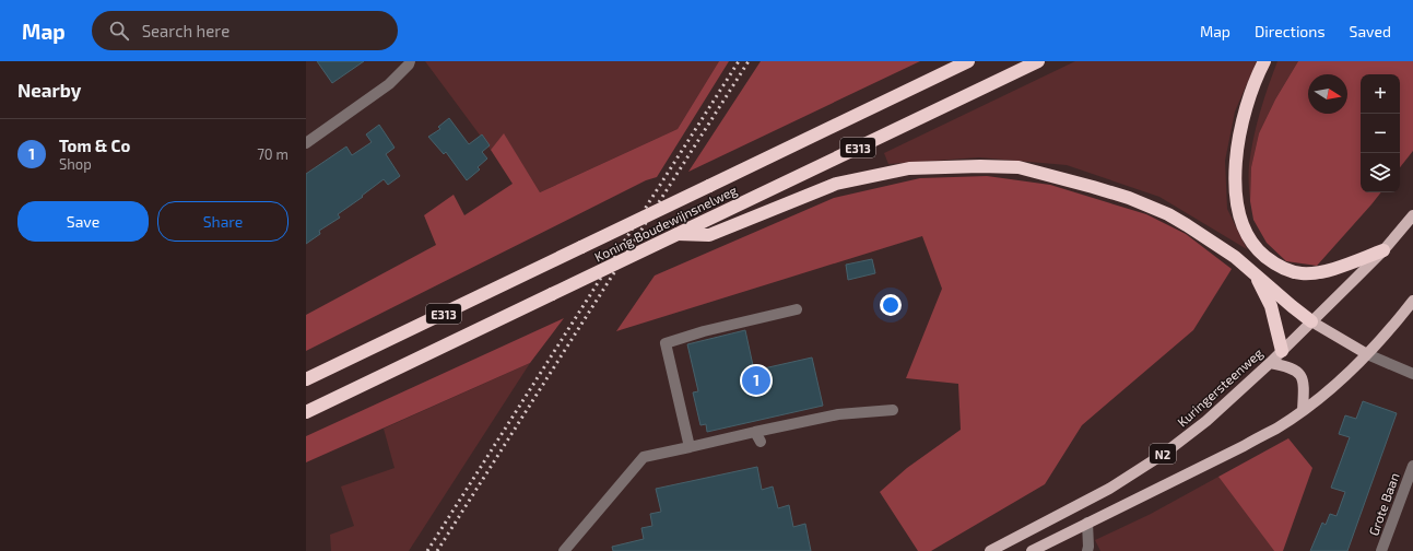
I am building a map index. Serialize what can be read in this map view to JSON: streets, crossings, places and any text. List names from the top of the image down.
{
  "streets": {
    "highway": ["E313", "Koning Boudewijnsnelweg"],
    "main road": ["Kuringersteenweg", "N2"],
    "street": ["Grote Baan"]
  },
  "north": "right",
  "page": {
    "header": "Map",
    "search": "Search here",
    "nav": ["Map", "Directions", "Saved"],
    "heading": "Nearby",
    "map_buttons": ["+", "−"],
    "list": [
      {
        "mark": "1",
        "name": "Tom & Co",
        "note": "Shop",
        "value": "70 m"
      }
    ],
    "buttons": ["Save", "Share"],
    "pins": "1"
  }
}
